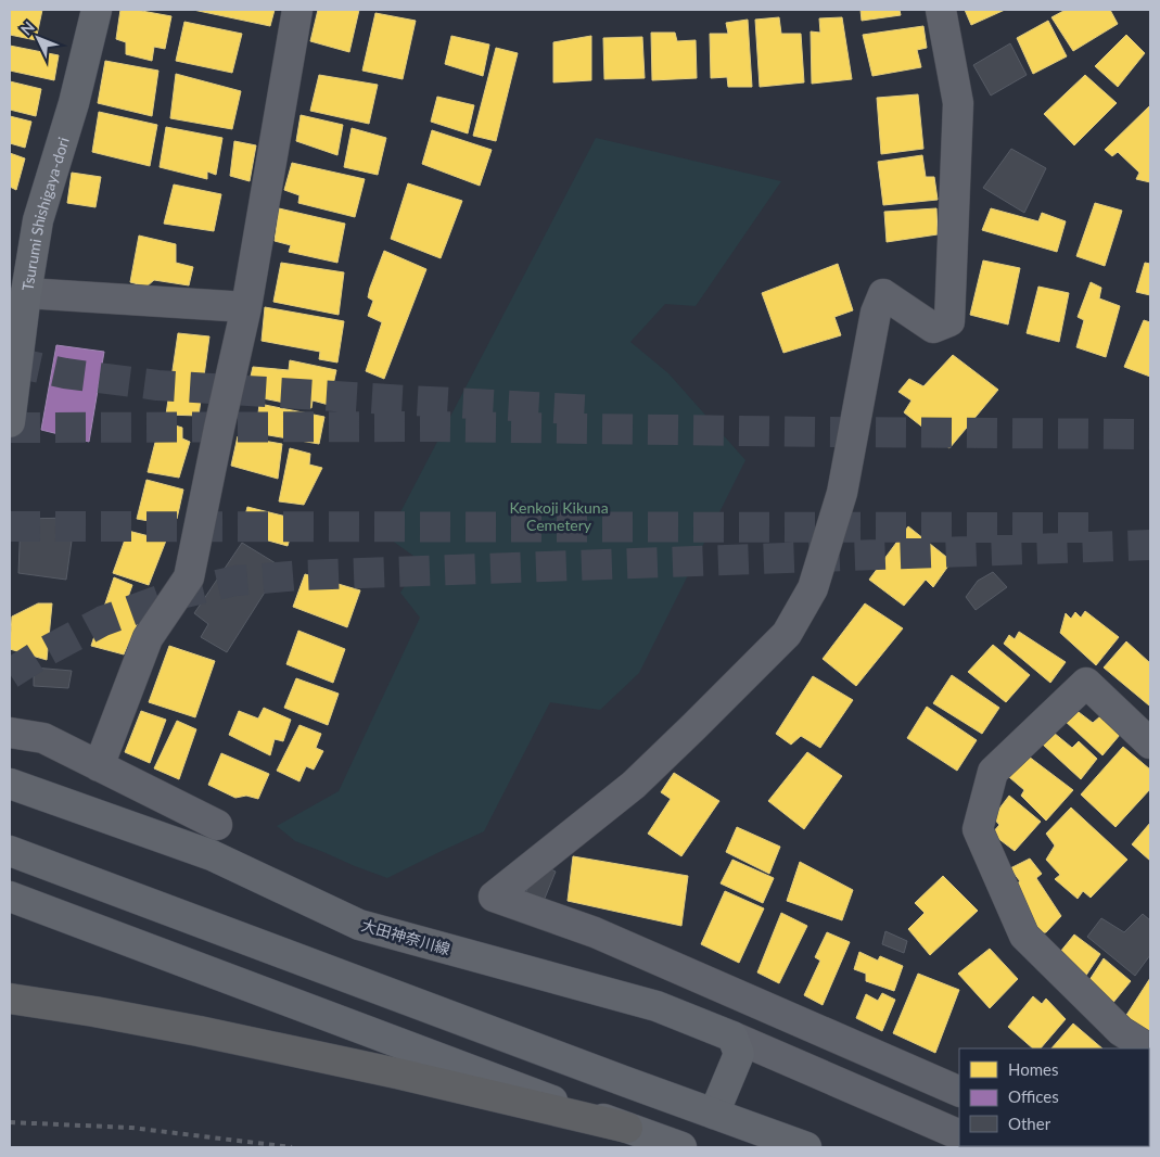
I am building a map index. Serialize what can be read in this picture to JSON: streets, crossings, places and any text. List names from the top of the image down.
{
  "streets": {
    "main road": ["Tsurumi Shishigaya-dori", "大田神奈川線"]
  },
  "parks": ["Kenkoji Kikuna Cemetery"],
  "legend": ["Homes", "Offices", "Other"],
  "north": "top left"
}
